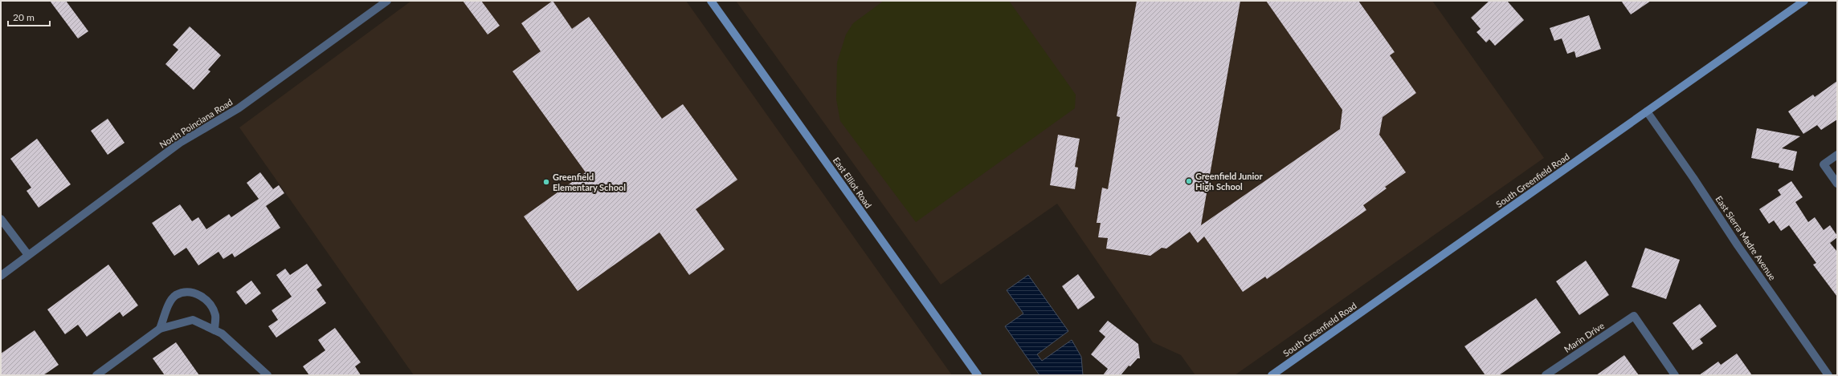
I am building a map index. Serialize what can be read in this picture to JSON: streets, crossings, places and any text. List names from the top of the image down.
{
  "streets": {
    "main road": ["South Greenfield Road", "East Elliot Road"],
    "street": ["North Poinciana Road", "East Sierra Madre Avenue", "Marin Drive"]
  },
  "crossings": [
    ["South Greenfield Road", "East Sierra Madre Avenue"]
  ],
  "places": ["Greenfield Junior High School", "Greenfield Elementary School"],
  "scale_bar": "20 m"
}
